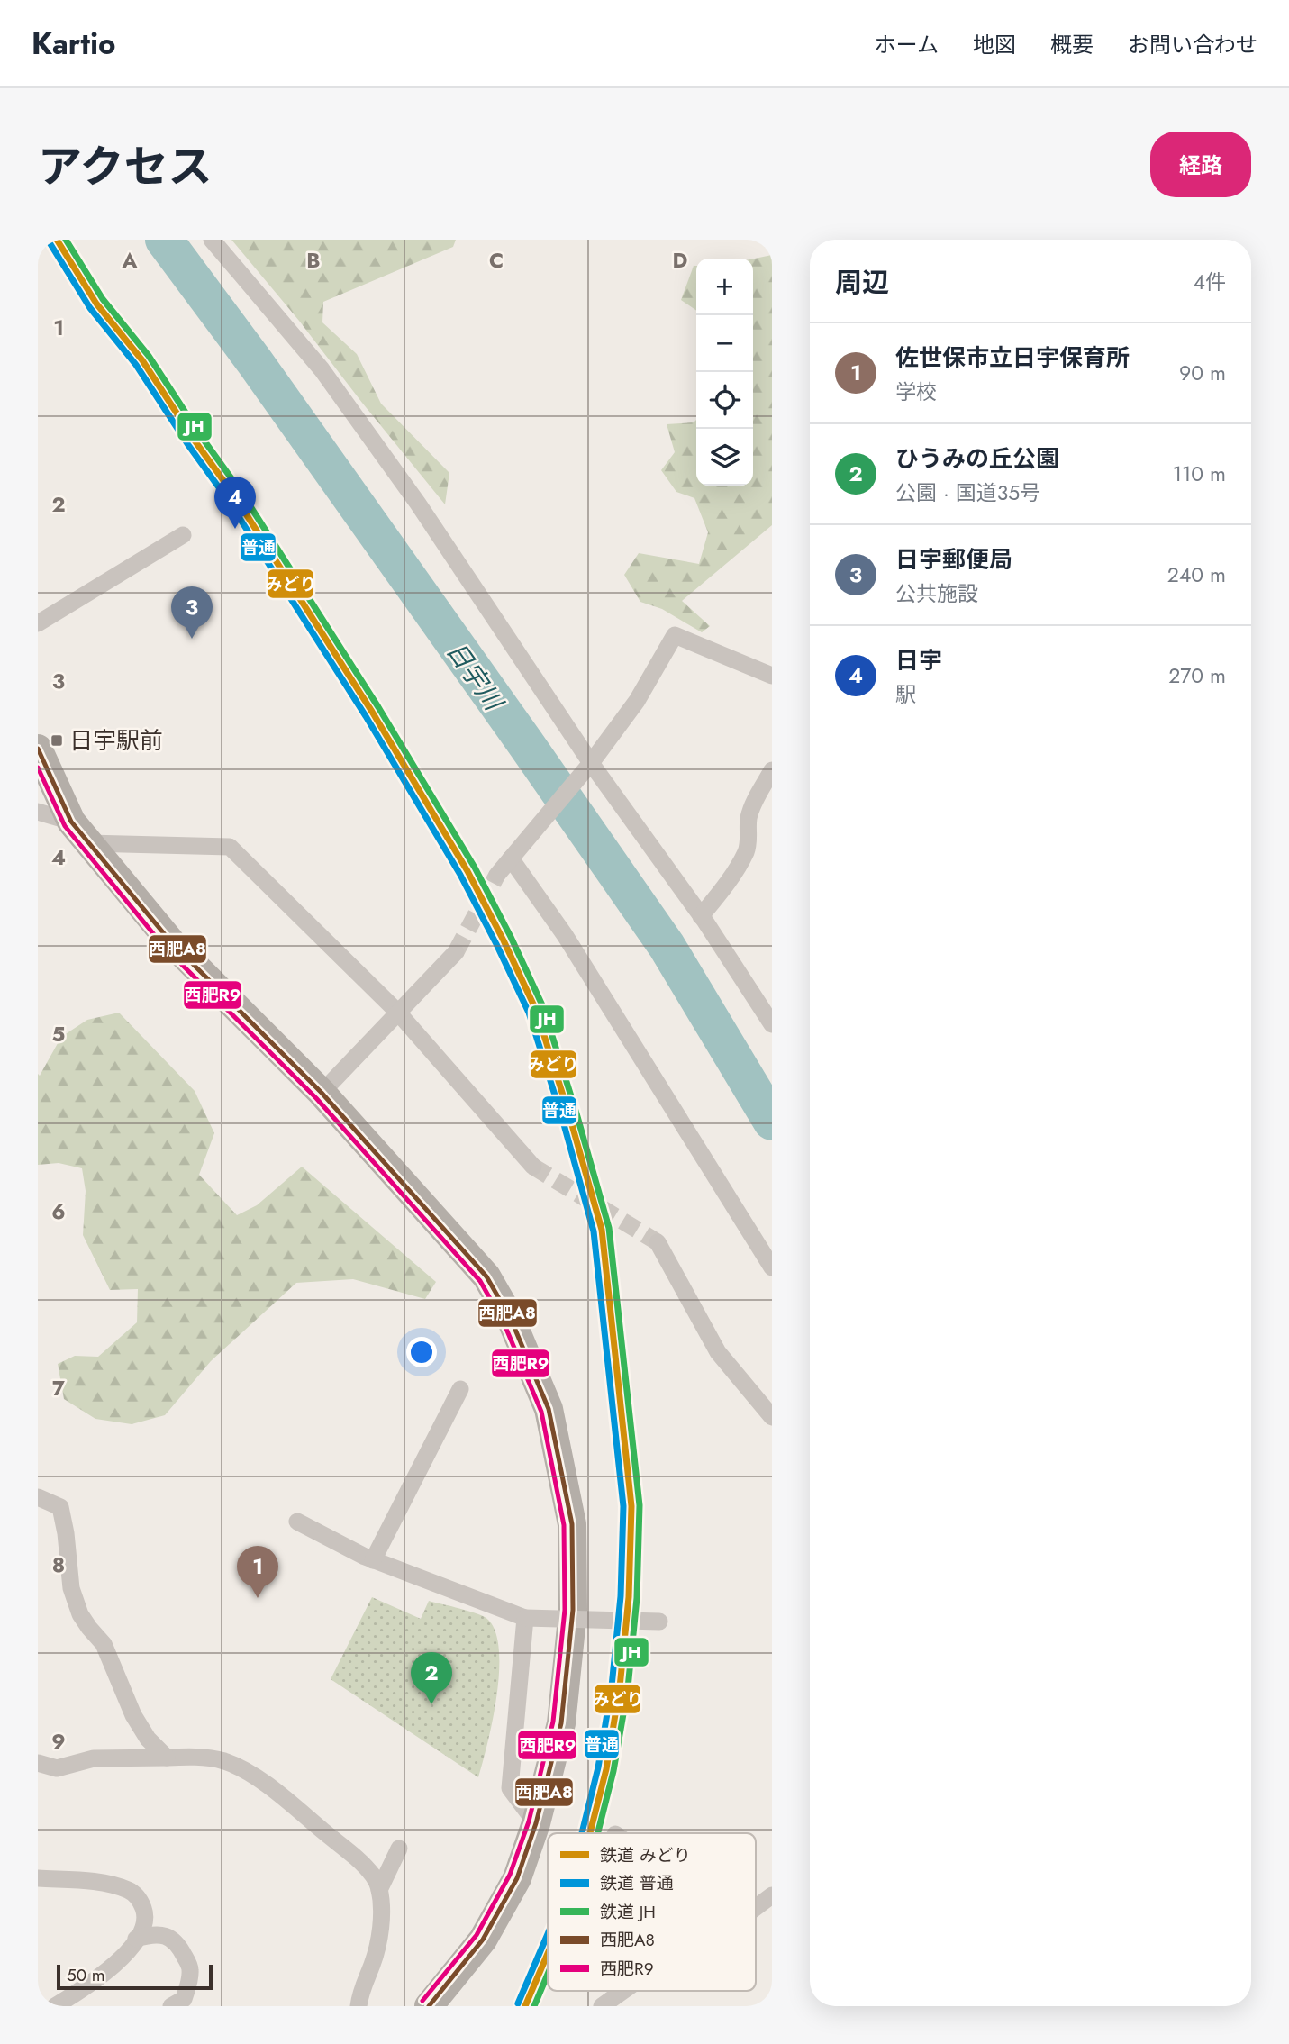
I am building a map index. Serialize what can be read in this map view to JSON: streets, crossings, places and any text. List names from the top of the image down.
{
  "water": ["日宇川"],
  "places": {
    "transit": ["日宇駅前"]
  },
  "lines": [
    "rail line みどり",
    "rail line JH",
    "rail line 普通",
    "transit line 西肥A8",
    "transit line 西肥R9"
  ],
  "legend": [
    "鉄道 みどり",
    "鉄道 普通",
    "鉄道 JH",
    "西肥A8",
    "西肥R9"
  ],
  "scale_bar": "50 m",
  "page": {
    "header": "Kartio",
    "nav": [
      "ホーム",
      "地図",
      "概要",
      "お問い合わせ"
    ],
    "title": "アクセス",
    "buttons": "経路",
    "heading": ["周辺", "4件"],
    "map_buttons": ["+", "−"],
    "list": [
      {
        "mark": "1",
        "name": "佐世保市立日宇保育所",
        "note": "学校",
        "value": "90 m"
      },
      {
        "mark": "2",
        "name": "ひうみの丘公園",
        "note": "公園 · 国道35号",
        "value": "110 m"
      },
      {
        "mark": "3",
        "name": "日宇郵便局",
        "note": "公共施設",
        "value": "240 m"
      },
      {
        "mark": "4",
        "name": "日宇",
        "note": "駅",
        "value": "270 m"
      }
    ],
    "pins": [
      "4",
      "3",
      "1",
      "2"
    ],
    "scale": "50 m"
  },
  "grid": {
    "columns": [
      "A",
      "B",
      "C",
      "D"
    ],
    "rows": [
      "1",
      "2",
      "3",
      "4",
      "5",
      "6",
      "7",
      "8",
      "9"
    ]
  }
}
